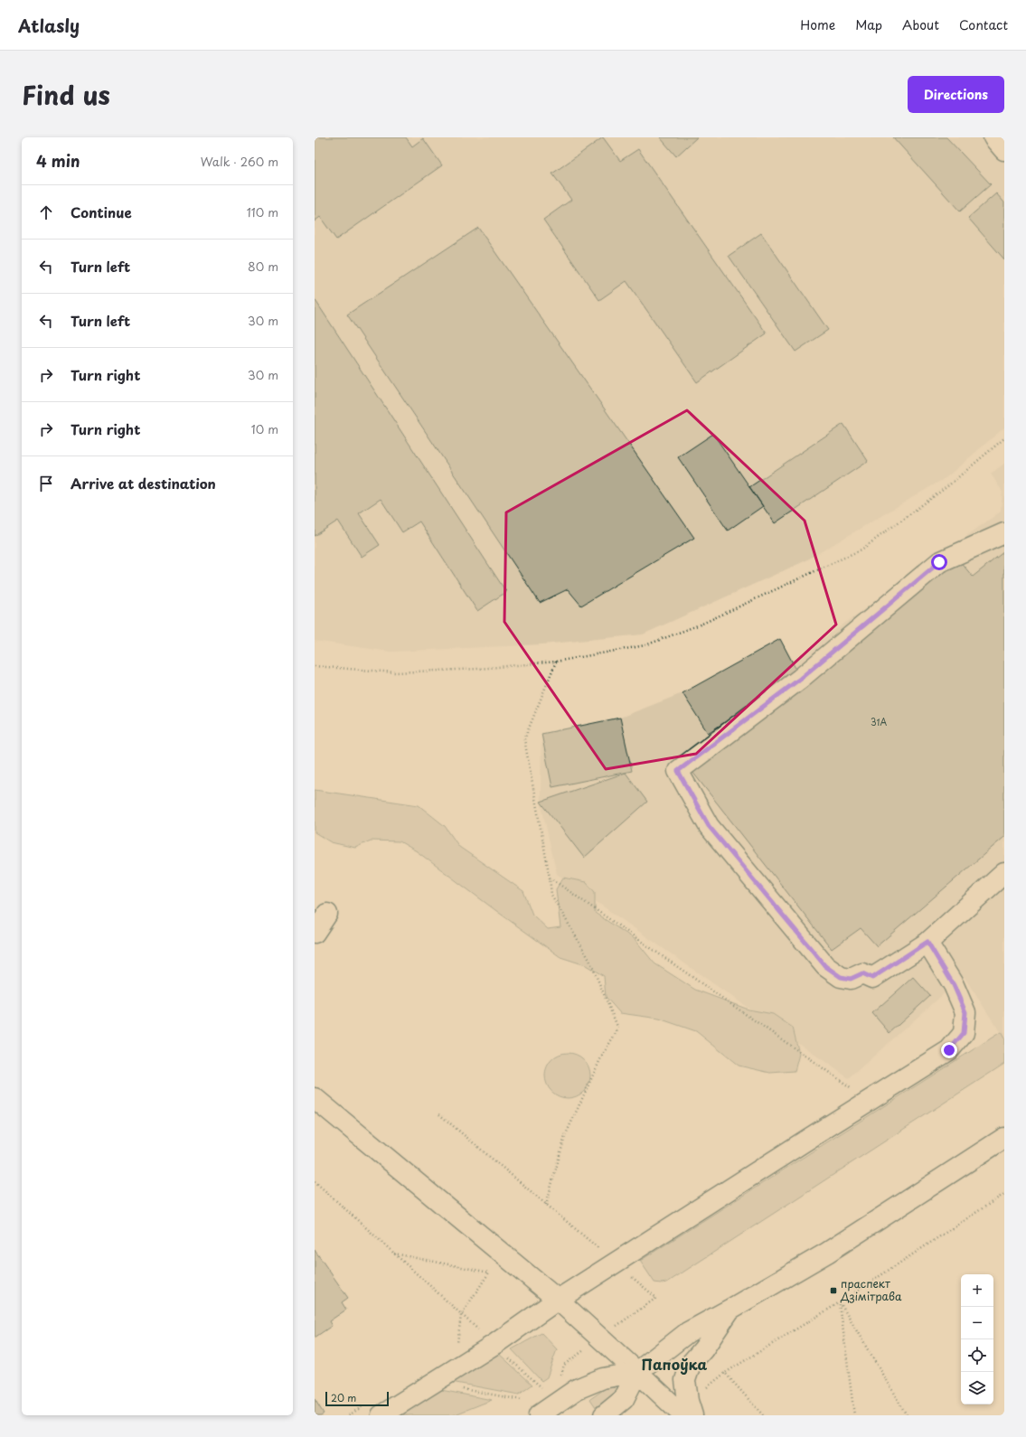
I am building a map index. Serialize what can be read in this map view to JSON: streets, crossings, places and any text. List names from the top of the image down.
{
  "districts": ["Папоўка"],
  "places": {
    "transit": ["праспект Дзімітрава"]
  },
  "house_numbers": ["31А"],
  "scale_bar": "20 m",
  "page": {
    "header": "Atlasly",
    "nav": [
      "Home",
      "Map",
      "About",
      "Contact"
    ],
    "title": "Find us",
    "buttons": "Directions",
    "heading": ["4 min", "Walk · 260 m"],
    "list": [
      ["Continue", "110 m"],
      ["Turn left", "80 m"],
      ["Turn left", "30 m"],
      ["Turn right", "30 m"],
      ["Turn right", "10 m"],
      "Arrive at destination"
    ],
    "map_buttons": ["+", "−"],
    "scale": "20 m"
  }
}
